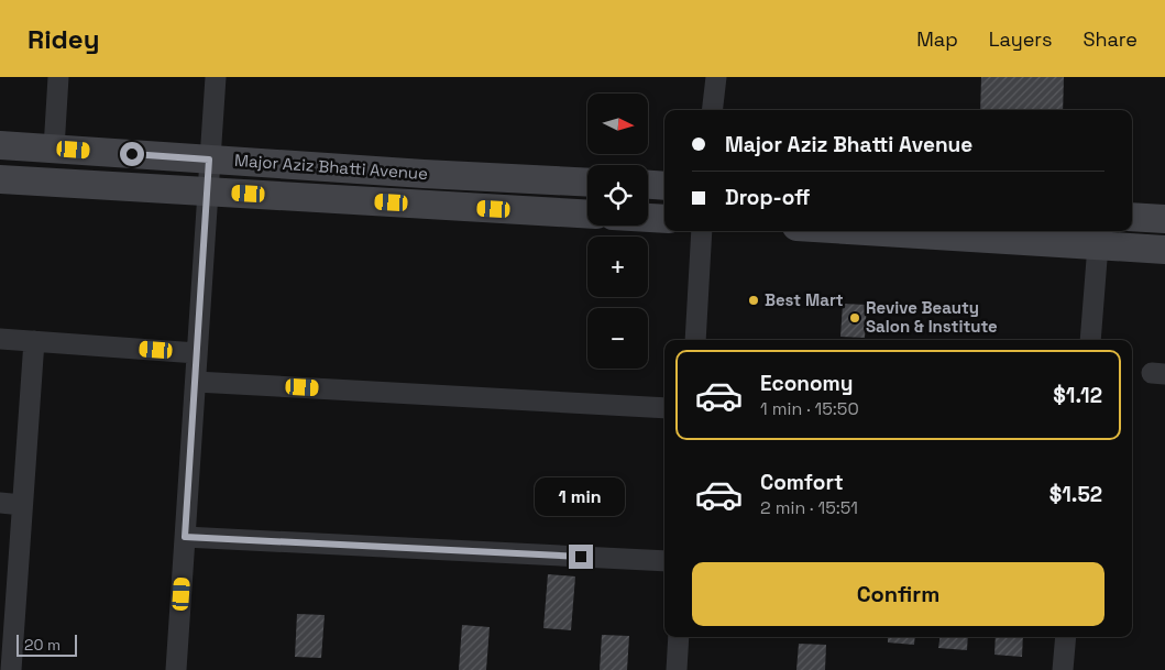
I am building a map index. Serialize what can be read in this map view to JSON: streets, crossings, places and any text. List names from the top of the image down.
{
  "streets": {
    "main road": ["Major Aziz Bhatti Avenue"]
  },
  "places": ["Best Mart", "Revive Beauty Salon & Institute"],
  "scale_bar": "20 m",
  "north": "right",
  "page": {
    "header": "Ridey",
    "nav": ["Map", "Layers", "Share"],
    "map_buttons": ["+", "−"],
    "banner": ["Major Aziz Bhatti Avenue", "Drop-off"],
    "list": [
      {
        "name": "Economy",
        "note": "1 min · 15:50",
        "value": "$1.12"
      },
      {
        "name": "Comfort",
        "note": "2 min · 15:51",
        "value": "$1.52"
      }
    ],
    "bubble": "1 min",
    "buttons": "Confirm",
    "scale": "20 m"
  }
}
